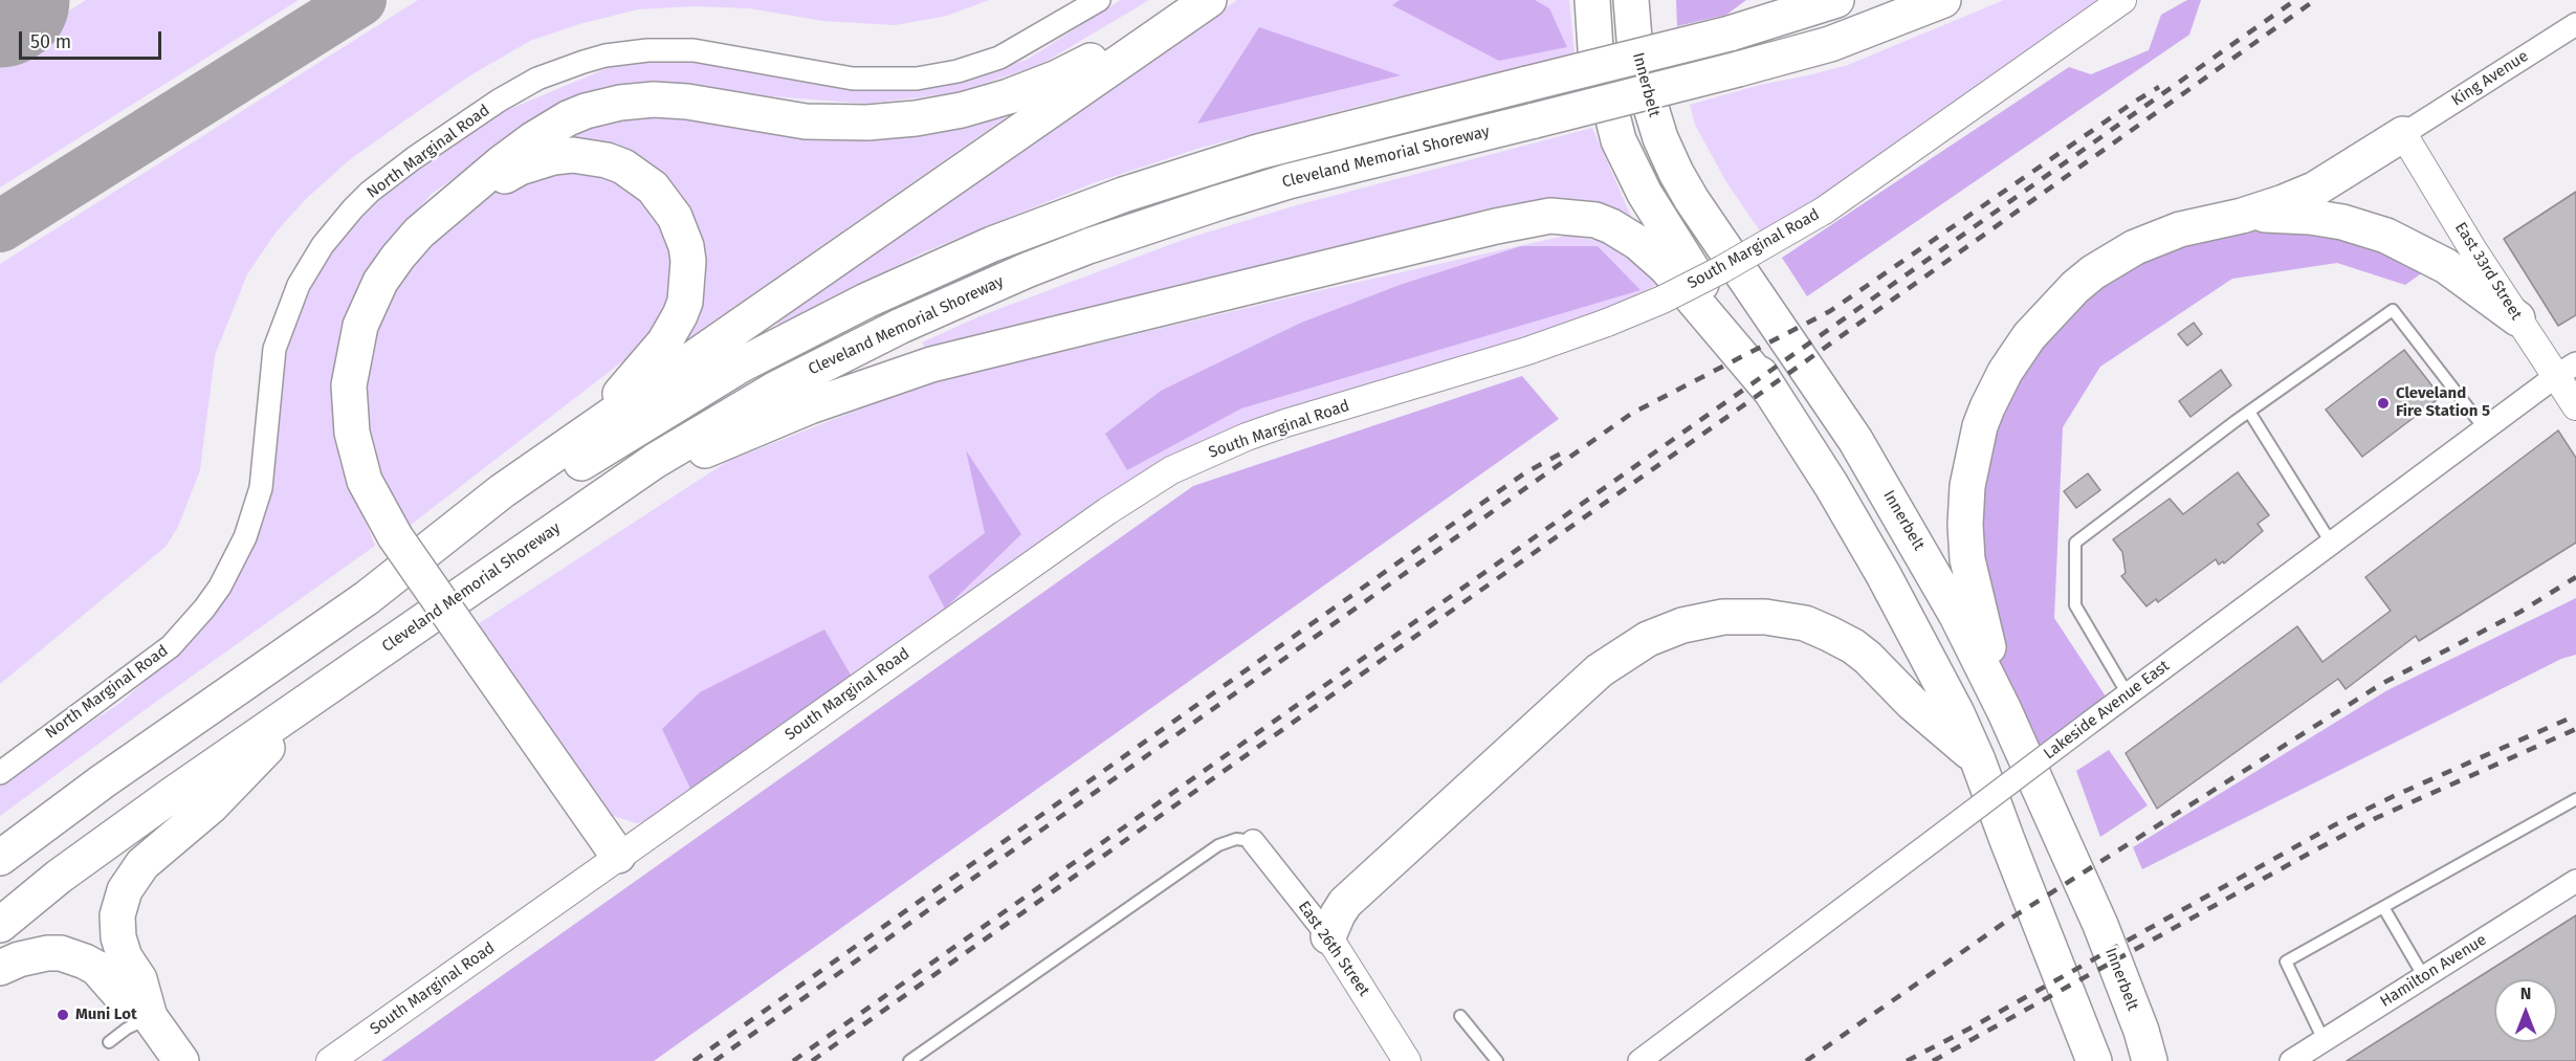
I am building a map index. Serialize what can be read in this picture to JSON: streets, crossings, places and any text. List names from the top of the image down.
{
  "streets": {
    "highway": ["Innerbelt", "Cleveland Memorial Shoreway"],
    "street": [
      "King Avenue",
      "North Marginal Road",
      "South Marginal Road",
      "East 33rd Street",
      "Lakeside Avenue East",
      "East 26th Street",
      "Hamilton Avenue"
    ]
  },
  "crossings": [
    ["King Avenue", "East 33rd Street"],
    ["East 33rd Street", "Lakeside Avenue East"]
  ],
  "places": ["Cleveland Fire Station 5", "Muni Lot"],
  "scale_bar": "50 m",
  "north": "top"
}
